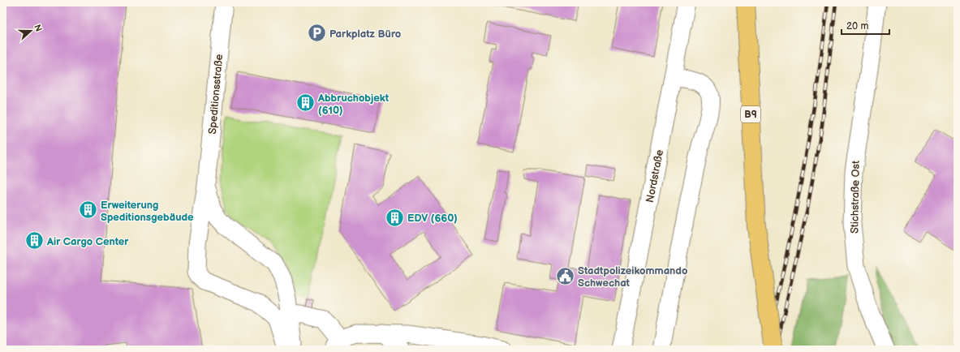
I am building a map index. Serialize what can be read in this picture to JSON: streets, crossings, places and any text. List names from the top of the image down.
{
  "streets": {
    "main road": ["B9"],
    "street": ["Speditionsstraße", "Nordstraße", "Stichstraße Ost"]
  },
  "places": {
    "parking": ["Parkplatz Büro"],
    "building": [
      "Abbruchobjekt (610)",
      "Erweiterung Speditionsgebäude",
      "EDV (660)",
      "Air Cargo Center"
    ],
    "public building": ["Stadtpolizeikommando Schwechat"]
  },
  "scale_bar": "20 m",
  "north": "right"
}
